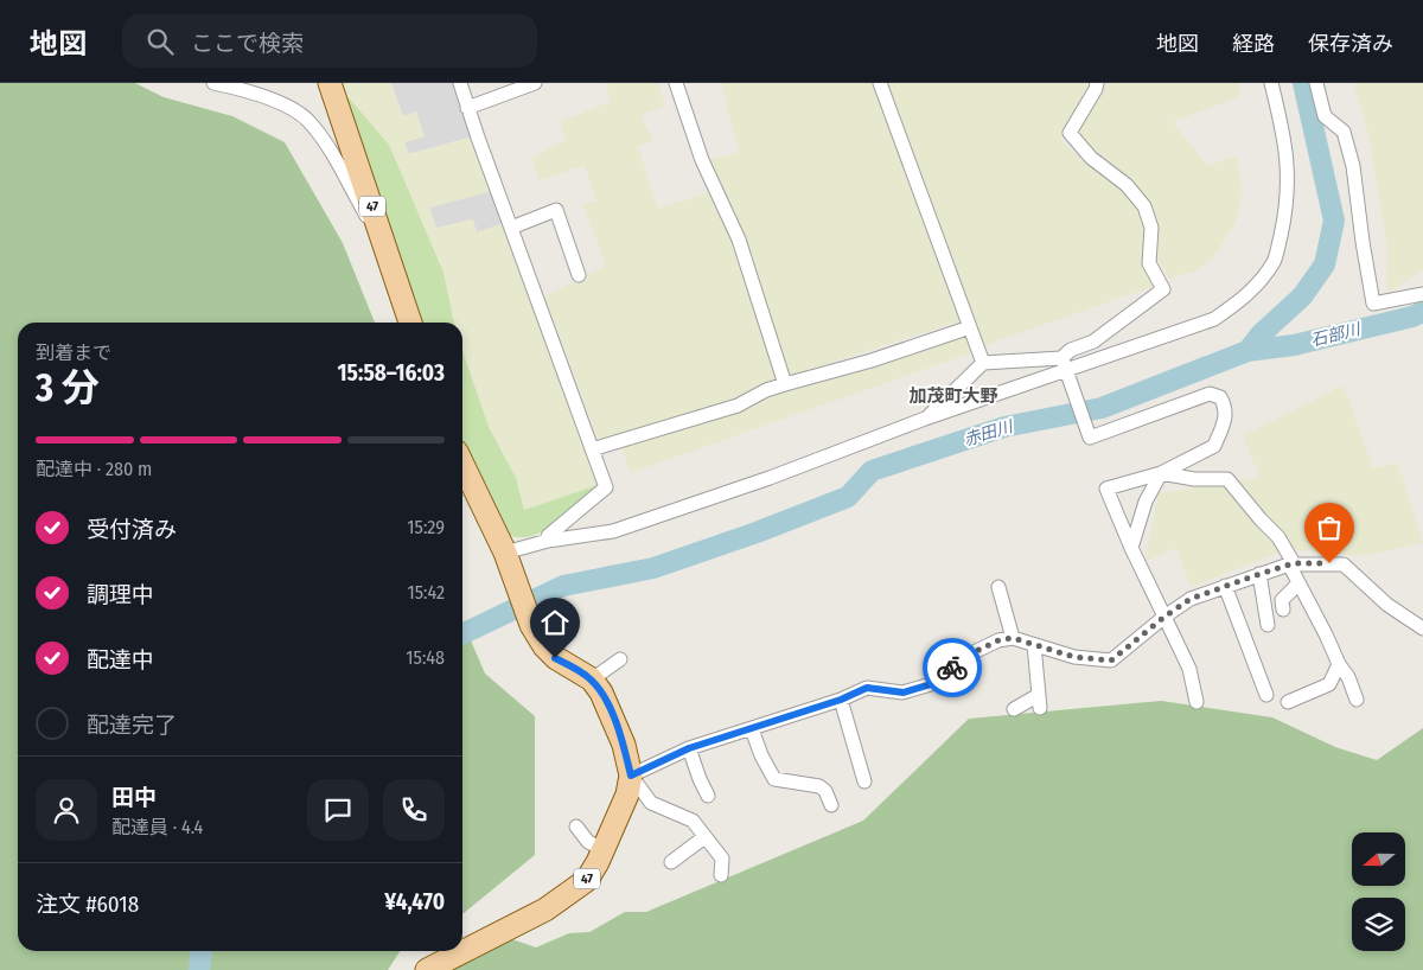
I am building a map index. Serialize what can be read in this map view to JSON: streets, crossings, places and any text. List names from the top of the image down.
{
  "streets": {
    "main road": ["47"]
  },
  "districts": ["加茂町大野"],
  "water": ["石部川", "赤田川"],
  "north": "left",
  "page": {
    "header": "地図",
    "search": "ここで検索",
    "nav": ["地図", "経路", "保存済み"],
    "heading": ["3 分", "到着まで", "15:58–16:03"],
    "panel": [
      "田中",
      "配達員 · 4.4",
      "注文 #6018",
      "¥4,470"
    ],
    "bar": "配達中 · 280 m",
    "list": [
      ["受付済み", "15:29"],
      ["調理中", "15:42"],
      ["配達中", "15:48"],
      "配達完了"
    ]
  }
}
